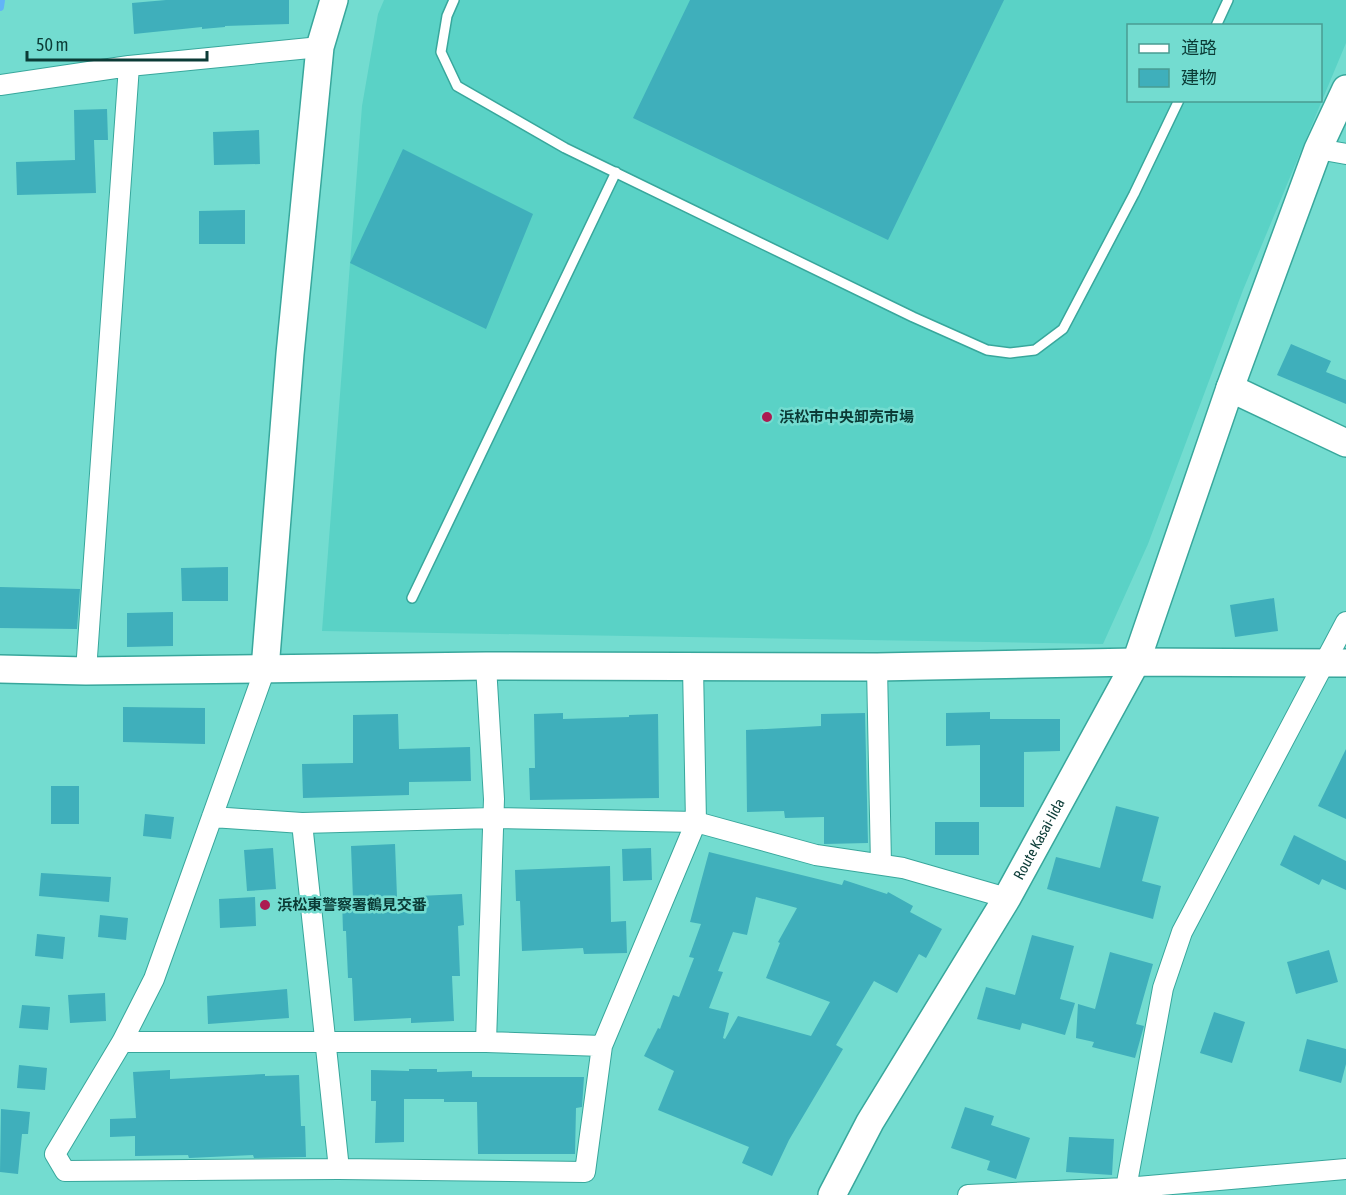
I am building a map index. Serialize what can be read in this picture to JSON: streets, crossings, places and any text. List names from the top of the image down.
{
  "streets": {
    "street": ["Route Kasai-Iida"]
  },
  "places": ["浜松市中央卸売市場", "浜松東警察署鶴見交番"],
  "legend": ["道路", "建物"],
  "scale_bar": "50 m"
}
